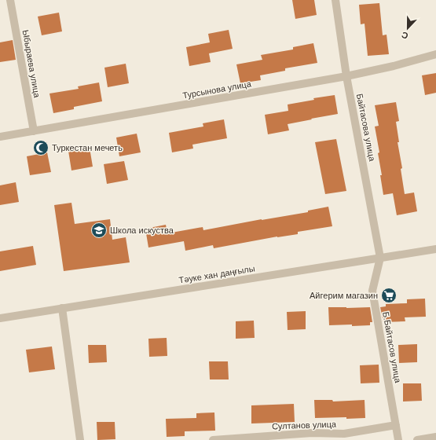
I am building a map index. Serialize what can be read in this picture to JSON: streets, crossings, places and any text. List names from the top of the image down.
{
  "streets": {
    "street": [
      "Ыбыраева улица",
      "Турсынова улица",
      "Байтасова улица",
      "Тәуке хан даңғылы",
      "Б.Байтасов улица",
      "Султанов улица"
    ]
  },
  "crossings": [
    ["Ыбыраева улица", "Турсынова улица"],
    ["Турсынова улица", "Байтасова улица"],
    ["Байтасова улица", "Тәуке хан даңғылы"],
    ["Байтасова улица", "Б.Байтасов улица"],
    ["Тәуке хан даңғылы", "Б.Байтасов улица"],
    ["Б.Байтасов улица", "Султанов улица"]
  ],
  "places": {
    "mosque": ["Туркестан мечеть"],
    "school or university": ["Школа искуства"],
    "supermarket": ["Айгерим магазин"]
  },
  "north": "bottom"
}
